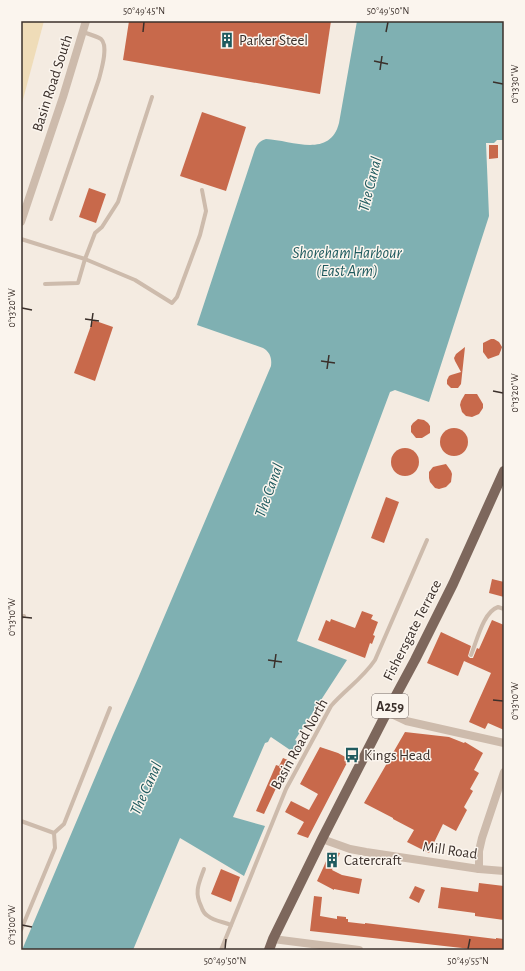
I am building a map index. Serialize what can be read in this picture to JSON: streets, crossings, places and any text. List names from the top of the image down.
{
  "streets": {
    "main road": ["Fishersgate Terrace", "A259"],
    "street": ["Basin Road South", "Mill Road"],
    "lane": ["Basin Road North"]
  },
  "crossings": [
    ["Fishersgate Terrace", "Mill Road"]
  ],
  "water": ["The Canal", "Shoreham Harbour (East Arm)"],
  "places": {
    "building": ["Parker Steel", "Catercraft"],
    "bus stop": ["Kings Head"]
  },
  "coordinates": [
    "50°49'45\"N",
    "50°49'50\"N",
    "0°13'30\"W",
    "0°13'20\"W",
    "0°13'10\"W",
    "0°13'00\"W",
    "50°49'55\"N"
  ]
}
